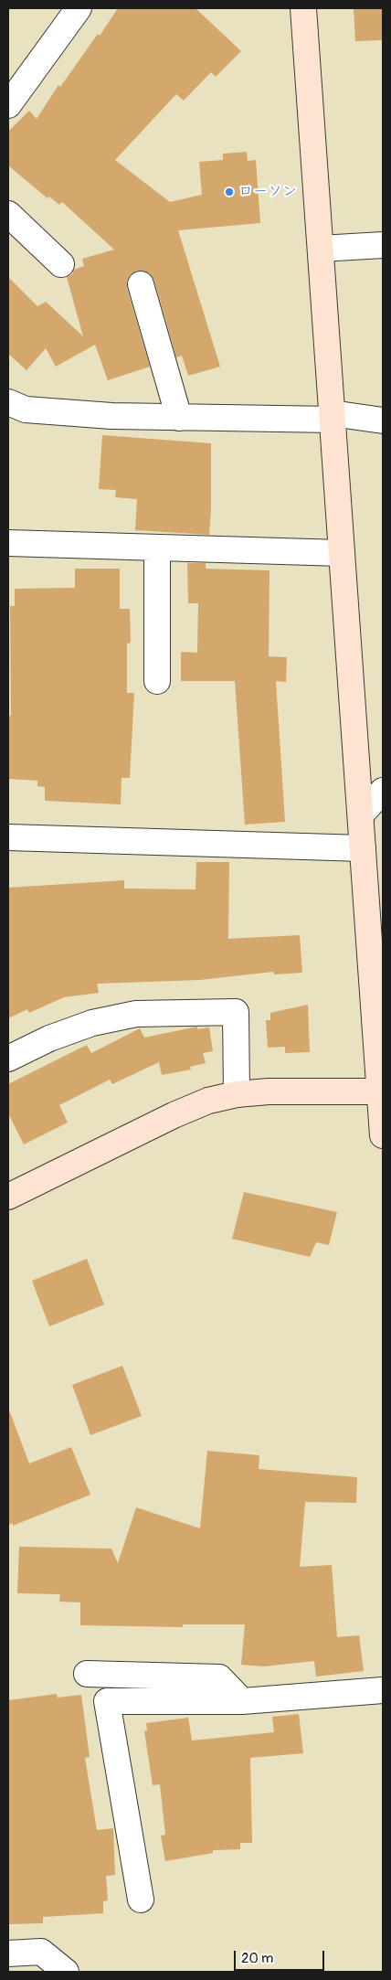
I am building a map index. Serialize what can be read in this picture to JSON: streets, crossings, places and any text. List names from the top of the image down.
{
  "places": ["ローソン"],
  "scale_bar": "20 m"
}
